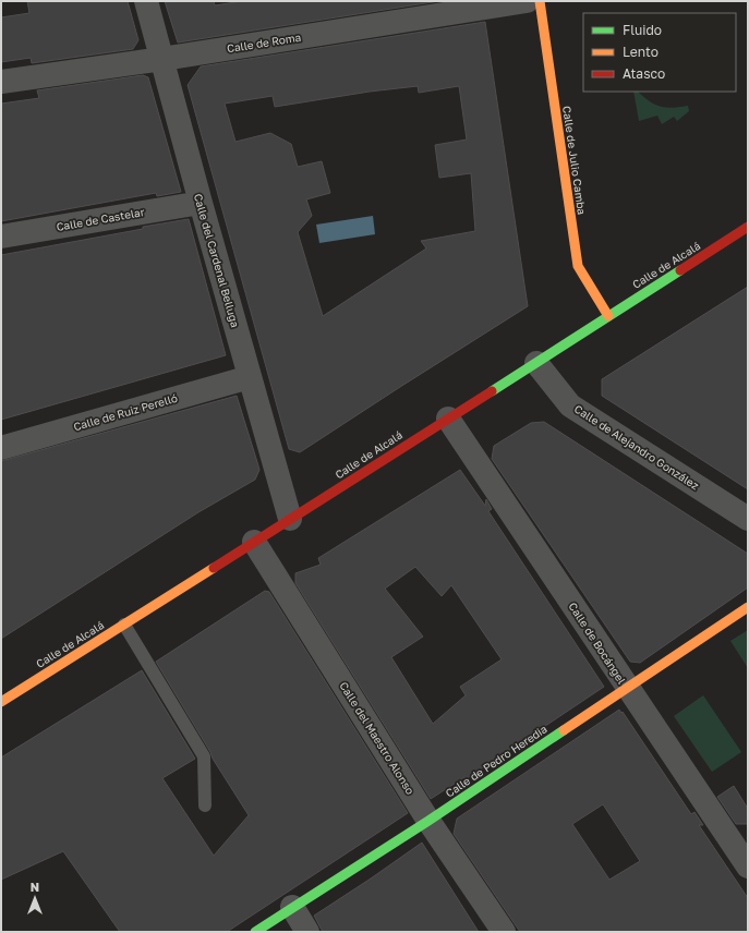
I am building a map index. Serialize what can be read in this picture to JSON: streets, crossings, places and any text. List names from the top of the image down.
{
  "streets": {
    "street": [
      "Calle de Roma",
      "Calle de Julio Camba",
      "Calle de Castelar",
      "Calle del Cardenal Belluga",
      "Calle de Alcalá",
      "Calle de Ruiz Perelló",
      "Calle de Alejandro González",
      "Calle de Bocángel",
      "Calle del Maestro Alonso",
      "Calle de Pedro Heredia"
    ]
  },
  "crossings": [
    ["Calle de Roma", "Calle del Cardenal Belluga"],
    ["Calle de Julio Camba", "Calle de Alcalá"],
    ["Calle de Castelar", "Calle del Cardenal Belluga"],
    ["Calle del Cardenal Belluga", "Calle de Alcalá"],
    ["Calle del Cardenal Belluga", "Calle de Ruiz Perelló"],
    ["Calle de Alcalá", "Calle de Alejandro González"],
    ["Calle de Alcalá", "Calle de Bocángel"],
    ["Calle de Alcalá", "Calle del Maestro Alonso"],
    ["Calle de Bocángel", "Calle de Pedro Heredia"],
    ["Calle del Maestro Alonso", "Calle de Pedro Heredia"]
  ],
  "legend": ["Fluido", "Lento", "Atasco"],
  "north": "top"
}
